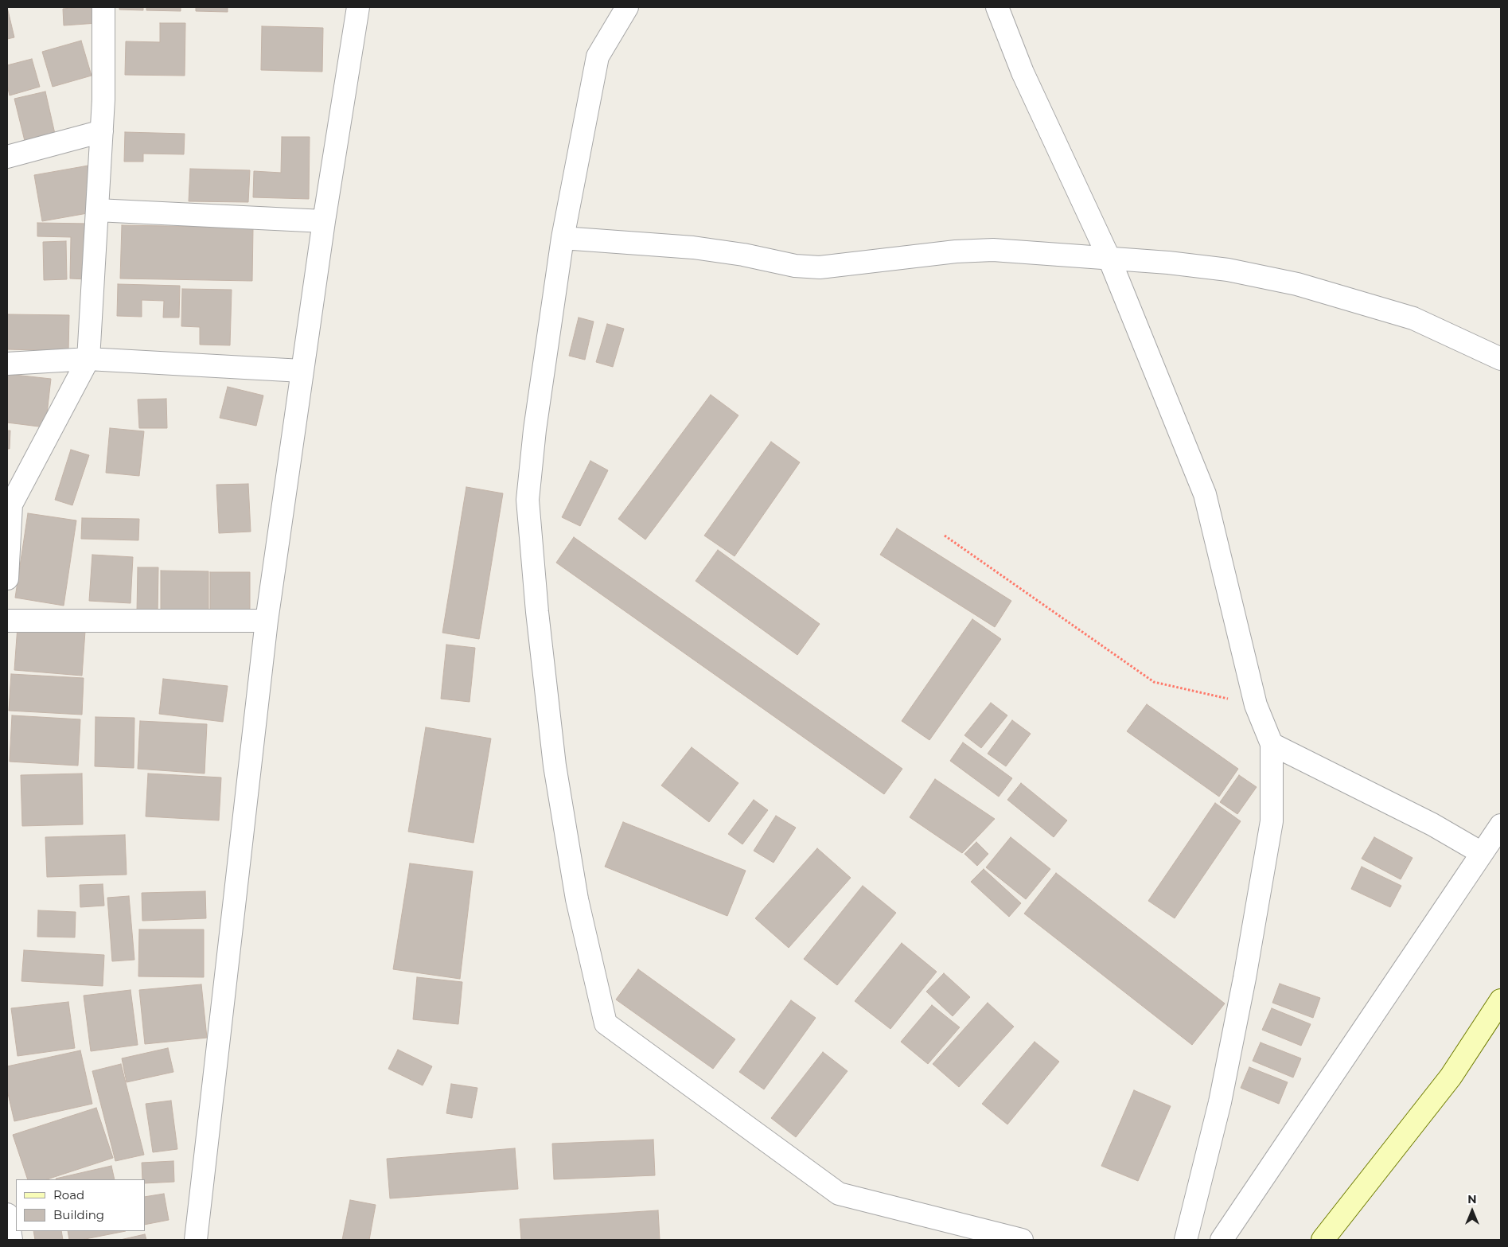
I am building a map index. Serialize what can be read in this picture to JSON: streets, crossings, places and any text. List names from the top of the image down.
{
  "legend": ["Road", "Building"],
  "north": "top"
}
